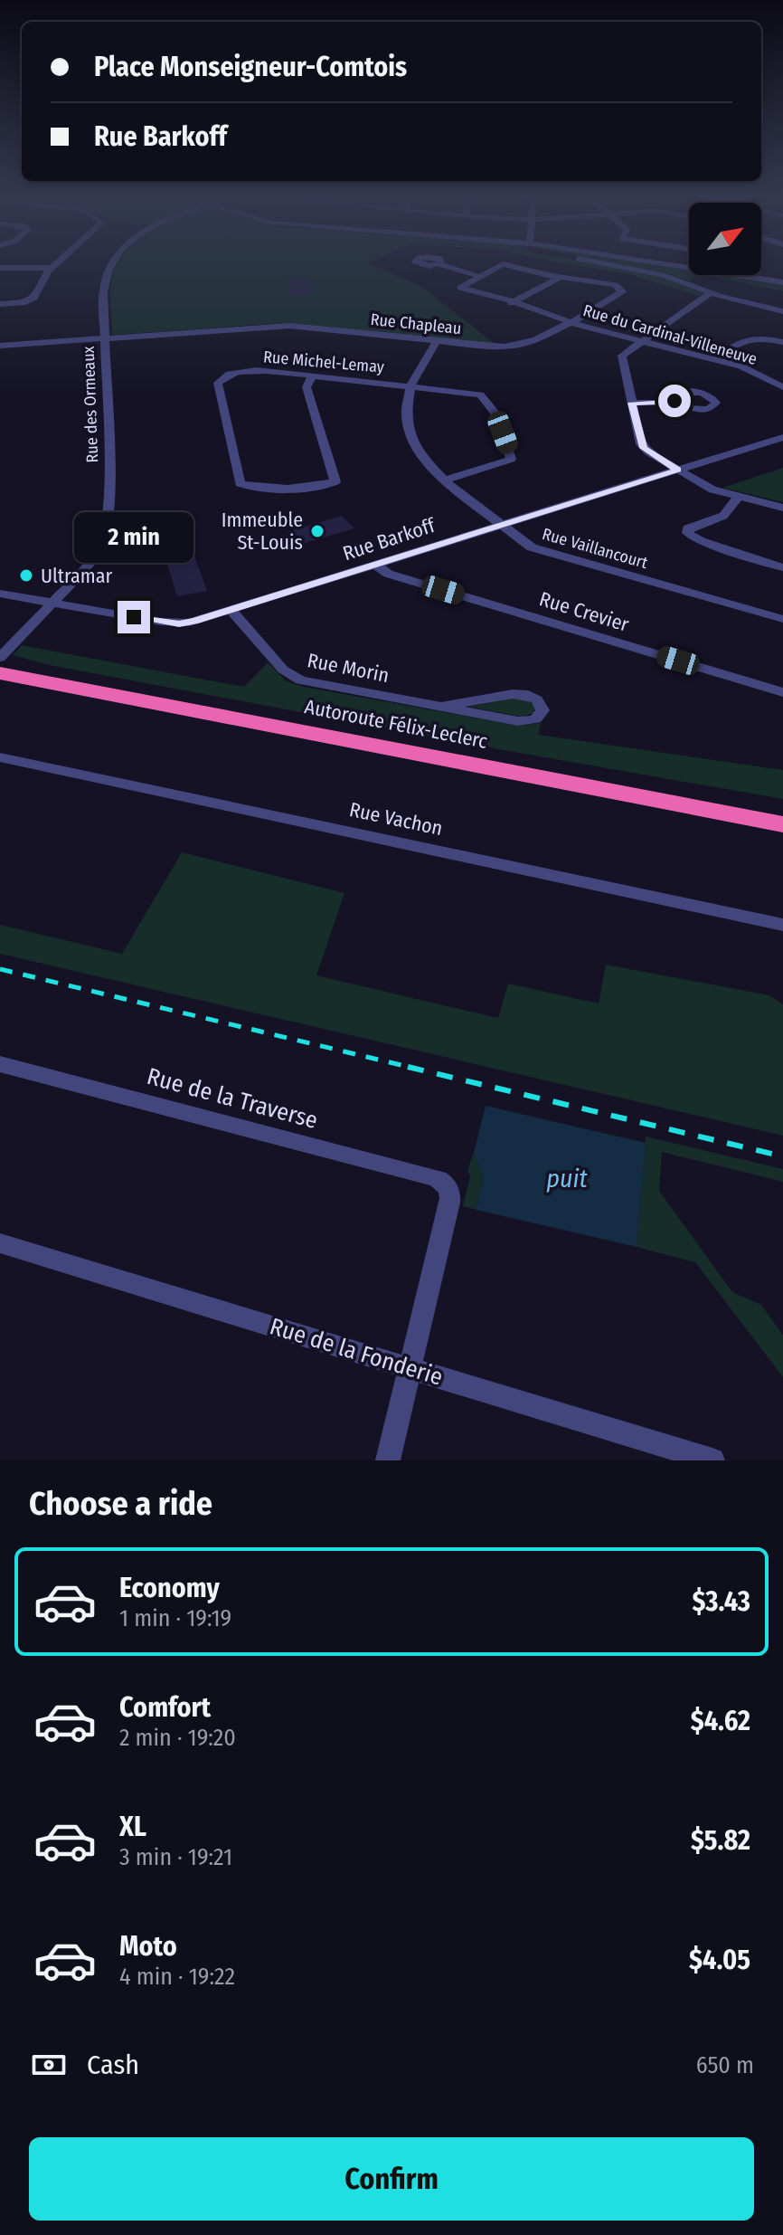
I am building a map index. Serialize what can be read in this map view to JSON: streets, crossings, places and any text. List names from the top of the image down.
{
  "streets": {
    "highway": ["Autoroute Félix-Leclerc"],
    "street": [
      "Rue Chapleau",
      "Rue du Cardinal-Villeneuve",
      "Rue Michel-Lemay",
      "Rue des Ormeaux",
      "Rue Barkoff",
      "Rue Vaillancourt",
      "Rue Crevier",
      "Rue Morin",
      "Rue Vachon",
      "Rue de la Traverse",
      "Rue de la Fonderie"
    ]
  },
  "crossings": [
    ["Rue Chapleau", "Rue du Cardinal-Villeneuve"],
    ["Rue Chapleau", "Rue des Ormeaux"],
    ["Rue Chapleau", "Rue Vaillancourt"],
    ["Rue Michel-Lemay", "Rue Vaillancourt"],
    ["Rue des Ormeaux", "Rue Barkoff"],
    ["Rue des Ormeaux", "Autoroute Félix-Leclerc"],
    ["Rue Barkoff", "Rue Vaillancourt"],
    ["Rue Barkoff", "Rue Crevier"],
    ["Rue Barkoff", "Rue Morin"],
    ["Rue de la Traverse", "Rue de la Fonderie"]
  ],
  "water": ["puit"],
  "places": ["Immeuble St-Louis", "Ultramar"],
  "north": "top right",
  "page": {
    "banner": ["Place Monseigneur-Comtois", "Rue Barkoff"],
    "bubble": "2 min",
    "heading": "Choose a ride",
    "list": [
      {
        "name": "Economy",
        "note": "1 min · 19:19",
        "value": "$3.43"
      },
      {
        "name": "Comfort",
        "note": "2 min · 19:20",
        "value": "$4.62"
      },
      {
        "name": "XL",
        "note": "3 min · 19:21",
        "value": "$5.82"
      },
      {
        "name": "Moto",
        "note": "4 min · 19:22",
        "value": "$4.05"
      }
    ],
    "pay": ["Cash", "650 m"],
    "buttons": "Confirm"
  }
}
